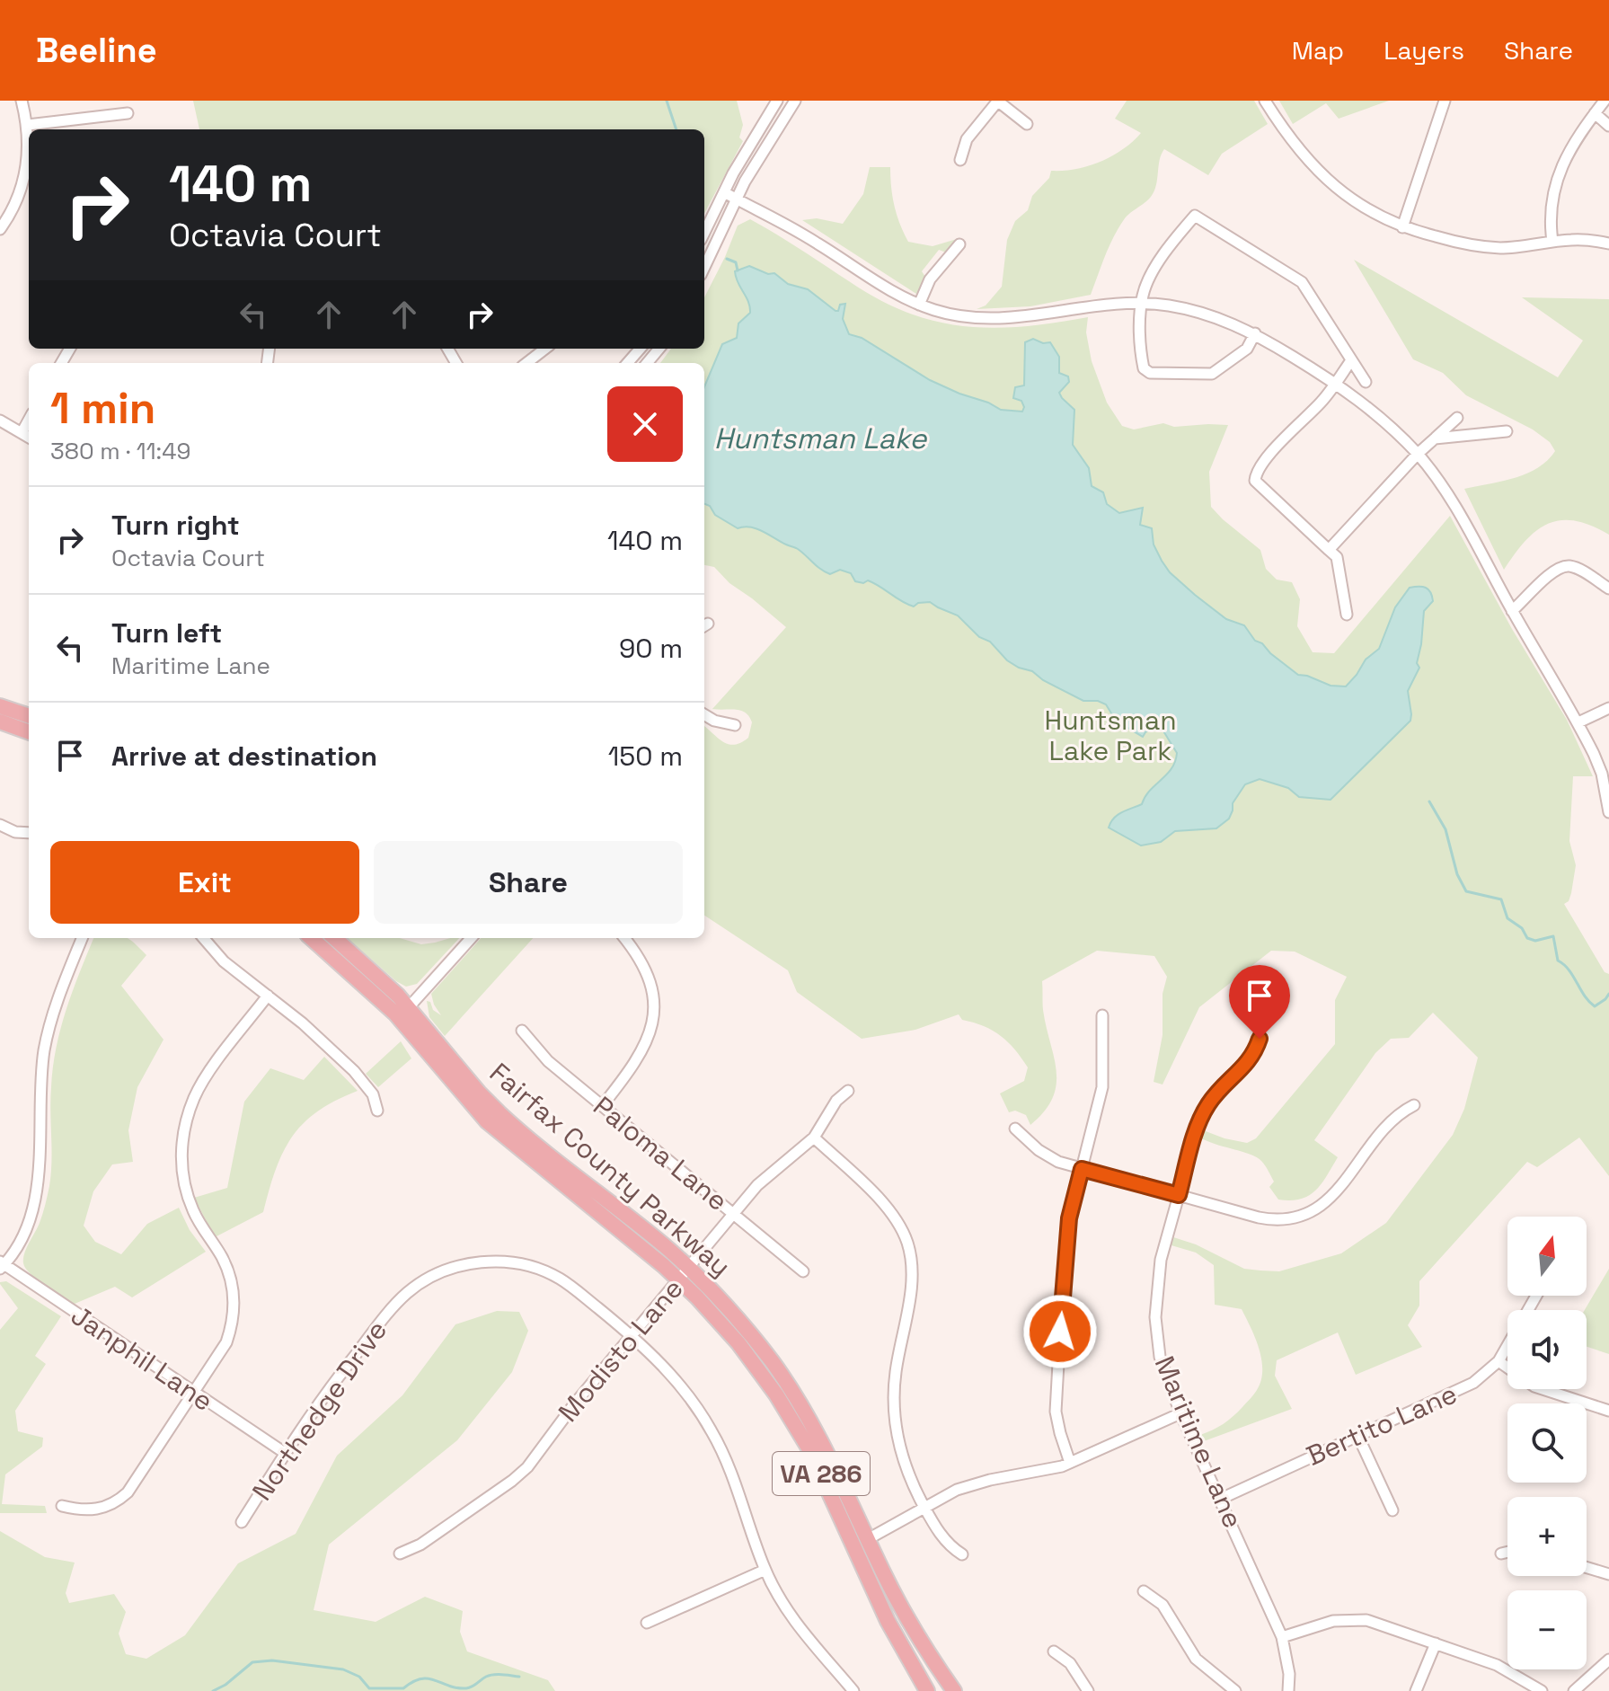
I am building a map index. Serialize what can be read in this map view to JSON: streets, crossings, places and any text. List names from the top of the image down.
{
  "streets": {
    "highway": ["Fairfax County Parkway", "VA 286"],
    "street": [
      "Paloma Lane",
      "Modisto Lane",
      "Janphil Lane",
      "Northedge Drive",
      "Bertito Lane",
      "Maritime Lane"
    ]
  },
  "crossings": [
    ["Paloma Lane", "Modisto Lane"],
    ["Fairfax County Parkway", "Modisto Lane"],
    ["Modisto Lane", "Northedge Drive"],
    ["Janphil Lane", "Northedge Drive"],
    ["Bertito Lane", "Maritime Lane"]
  ],
  "water": ["Huntsman Lake"],
  "parks": ["Huntsman Lake Park"],
  "north": "top",
  "page": {
    "header": "Beeline",
    "nav": ["Map", "Layers", "Share"],
    "turn": ["140 m", "Octavia Court"],
    "heading": ["1 min", "380 m · 11:49"],
    "list": [
      {
        "name": "Turn right",
        "note": "Octavia Court",
        "value": "140 m"
      },
      {
        "name": "Turn left",
        "note": "Maritime Lane",
        "value": "90 m"
      },
      {
        "name": "Arrive at destination",
        "value": "150 m"
      }
    ],
    "buttons": ["Exit", "Share"],
    "map_buttons": ["+", "−"]
  }
}
